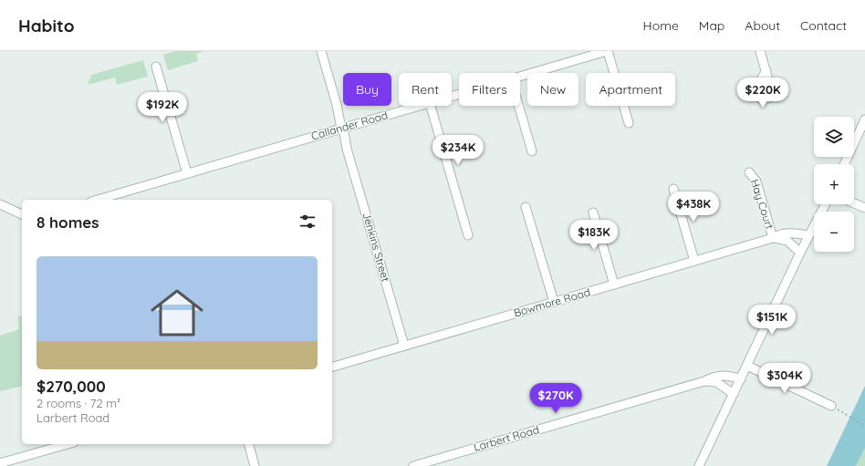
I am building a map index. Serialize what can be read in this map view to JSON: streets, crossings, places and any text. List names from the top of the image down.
{
  "streets": {
    "street": [
      "Callander Road",
      "Hay Court",
      "Jenkins Street",
      "Bowmore Road",
      "Larbert Road"
    ]
  },
  "crossings": [
    ["Callander Road", "Jenkins Street"],
    ["Hay Court", "Bowmore Road"],
    ["Jenkins Street", "Bowmore Road"]
  ],
  "page": {
    "header": "Habito",
    "nav": [
      "Home",
      "Map",
      "About",
      "Contact"
    ],
    "chip": [
      "Buy",
      "Rent",
      "Filters",
      "New",
      "Apartment"
    ],
    "price": [
      "$220K",
      "$192K",
      "$234K",
      "$438K",
      "$183K",
      "$151K",
      "$304K",
      "$270K"
    ],
    "map_buttons": ["+", "−"],
    "heading": "8 homes",
    "list": [
      {
        "name": "$270,000",
        "note": "2 rooms · 72 m² · Larbert Road"
      }
    ]
  }
}
